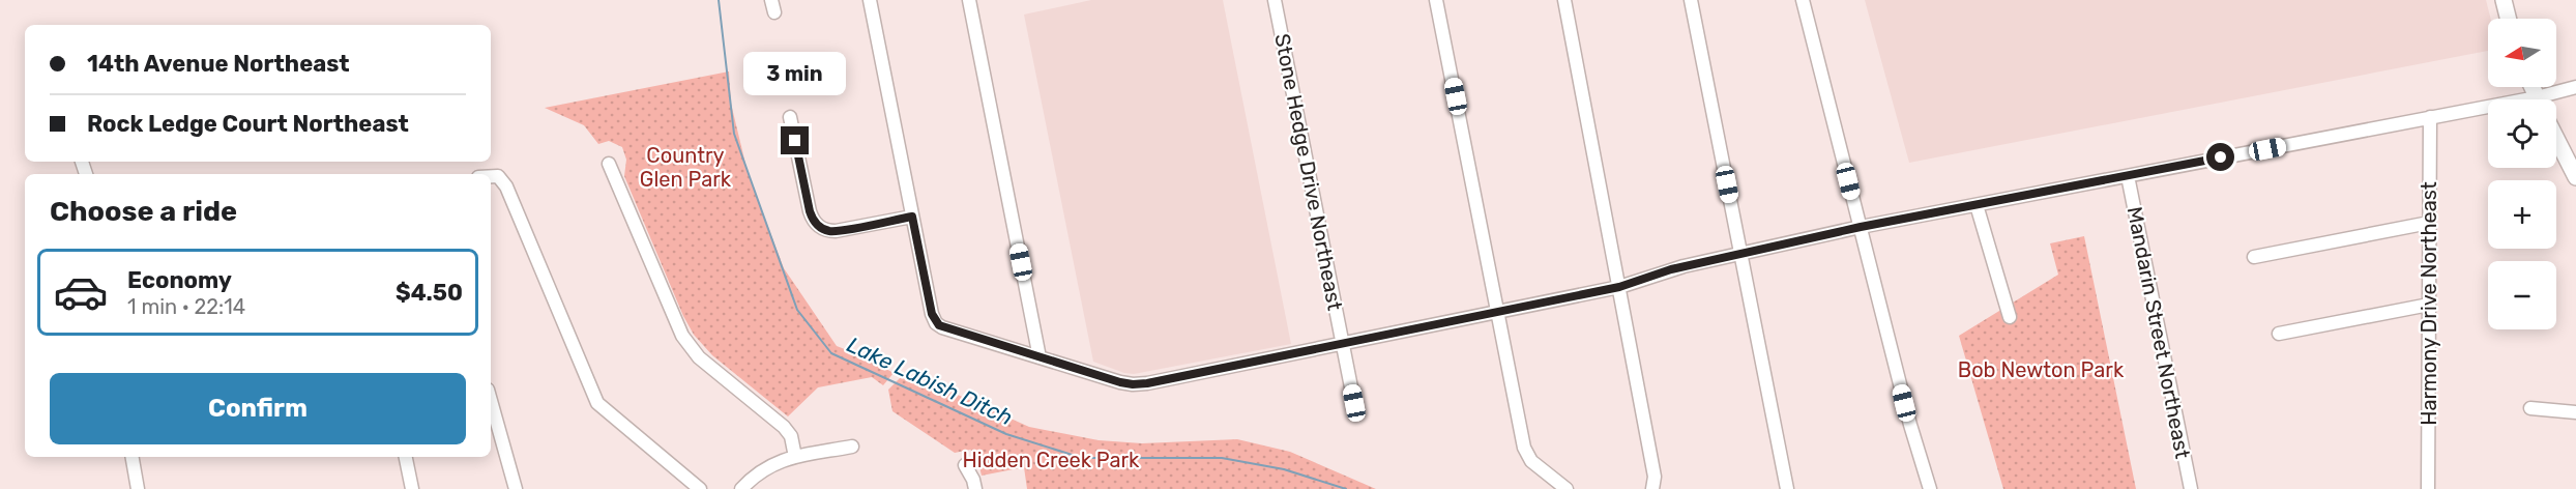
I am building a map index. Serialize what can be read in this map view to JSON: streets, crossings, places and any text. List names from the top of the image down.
{
  "streets": {
    "street": ["Stone Hedge Drive Northeast", "Harmony Drive Northeast", "Mandarin Street Northeast"]
  },
  "water": ["Lake Labish Ditch"],
  "parks": ["Country Glen Park", "Bob Newton Park", "Hidden Creek Park"],
  "north": "left",
  "page": {
    "map_buttons": ["+", "−"],
    "banner": ["14th Avenue Northeast", "Rock Ledge Court Northeast"],
    "bubble": "3 min",
    "heading": "Choose a ride",
    "list": [
      {
        "name": "Economy",
        "note": "1 min · 22:14",
        "value": "$4.50"
      }
    ],
    "buttons": "Confirm"
  }
}
